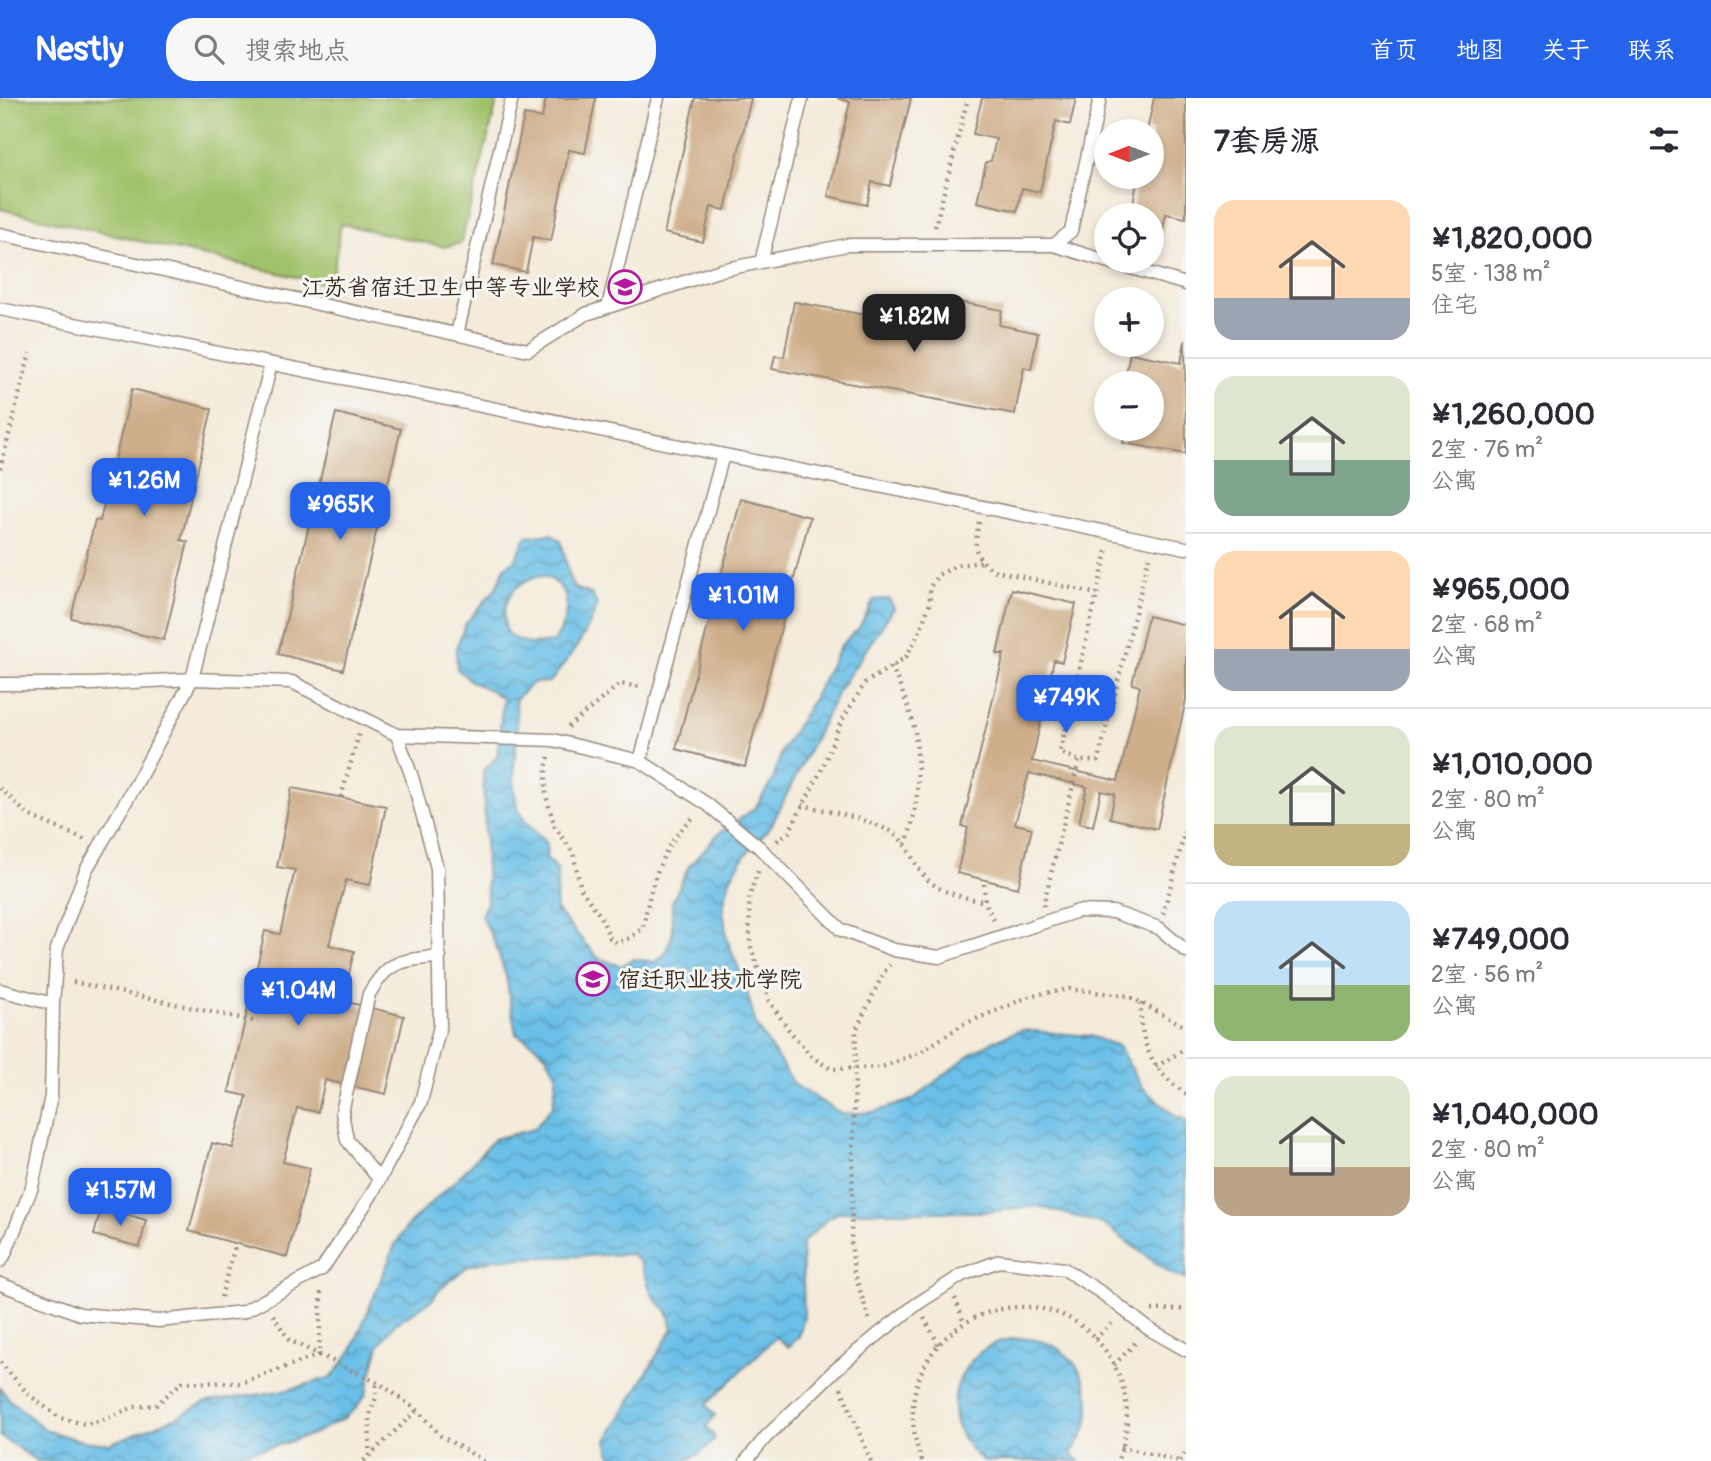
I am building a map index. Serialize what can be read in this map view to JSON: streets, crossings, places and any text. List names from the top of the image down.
{
  "places": {
    "school or university": ["江苏省宿迁卫生中等专业学校", "宿迁职业技术学院"]
  },
  "north": "left",
  "page": {
    "header": "Nestly",
    "search": "搜索地点",
    "nav": [
      "首页",
      "地图",
      "关于",
      "联系"
    ],
    "heading": "7套房源",
    "map_buttons": ["+", "−"],
    "list": [
      {
        "name": "¥1,820,000",
        "note": "5室 · 138 m² · 住宅"
      },
      {
        "name": "¥1,260,000",
        "note": "2室 · 76 m² · 公寓"
      },
      {
        "name": "¥965,000",
        "note": "2室 · 68 m² · 公寓"
      },
      {
        "name": "¥1,010,000",
        "note": "2室 · 80 m² · 公寓"
      },
      {
        "name": "¥749,000",
        "note": "2室 · 56 m² · 公寓"
      },
      {
        "name": "¥1,040,000",
        "note": "2室 · 80 m² · 公寓"
      }
    ],
    "price": [
      "¥1.82M",
      "¥1.26M",
      "¥965K",
      "¥1.01M",
      "¥749K",
      "¥1.04M",
      "¥1.57M"
    ]
  }
}
